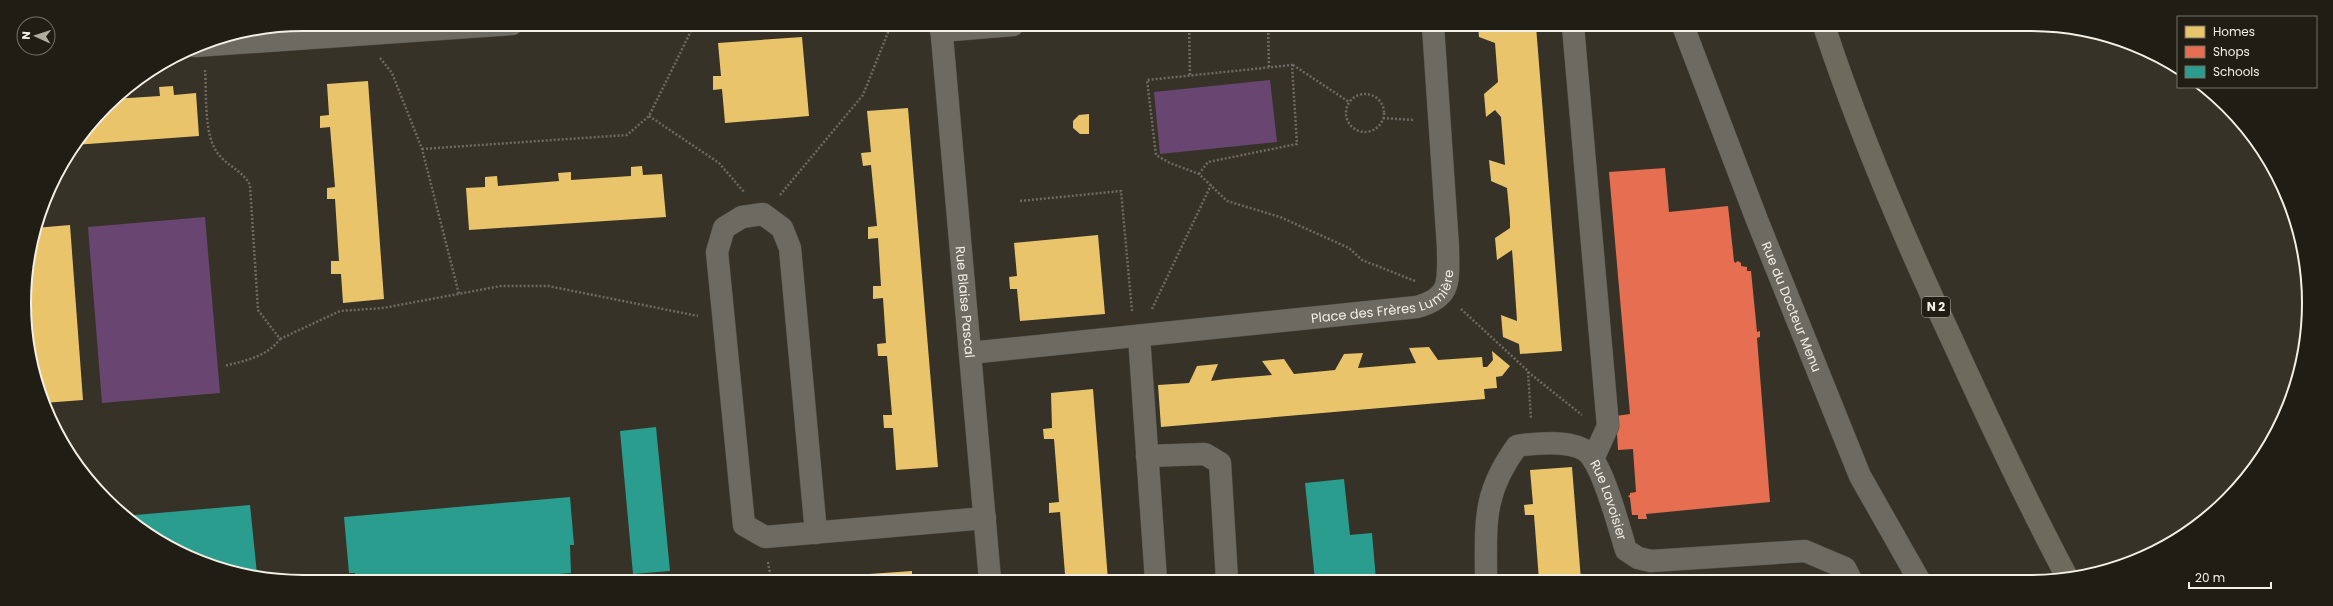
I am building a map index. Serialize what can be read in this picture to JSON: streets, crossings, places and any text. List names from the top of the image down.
{
  "streets": {
    "main road": ["N 2"],
    "street": [
      "Place des Frères Lumière",
      "Rue Blaise Pascal",
      "Rue du Docteur Menu",
      "Rue Lavoisier"
    ]
  },
  "crossings": [
    ["Place des Frères Lumière", "Rue Blaise Pascal"]
  ],
  "legend": ["Homes", "Shops", "Schools"],
  "scale_bar": "20 m",
  "north": "left"
}
